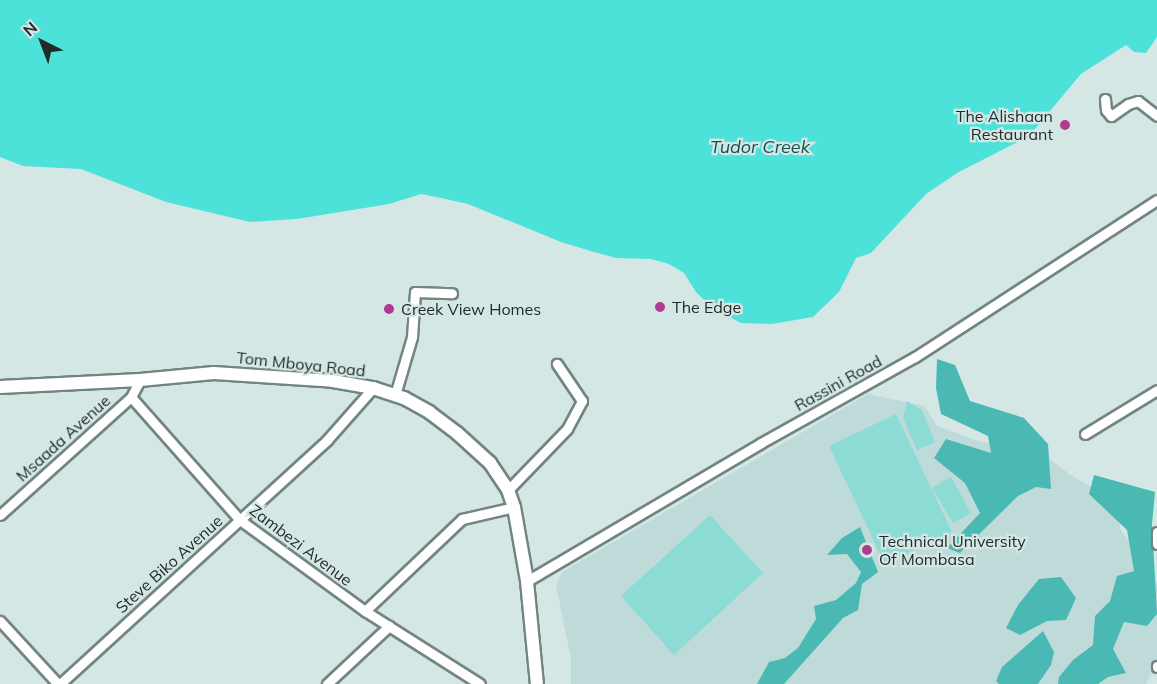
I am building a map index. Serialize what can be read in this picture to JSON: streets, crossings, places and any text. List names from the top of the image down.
{
  "streets": {
    "main road": ["Tom Mboya Road"],
    "street": [
      "Rassini Road",
      "Msaada Avenue",
      "Zambezi Avenue",
      "Steve Biko Avenue"
    ]
  },
  "crossings": [
    ["Tom Mboya Road", "Rassini Road"],
    ["Tom Mboya Road", "Msaada Avenue"],
    ["Tom Mboya Road", "Steve Biko Avenue"],
    ["Msaada Avenue", "Zambezi Avenue"],
    ["Zambezi Avenue", "Steve Biko Avenue"]
  ],
  "water": ["Tudor Creek"],
  "places": [
    "The Alishaan Restaurant",
    "The Edge",
    "Creek View Homes",
    "Technical University Of Mombasa"
  ],
  "north": "top left"
}
